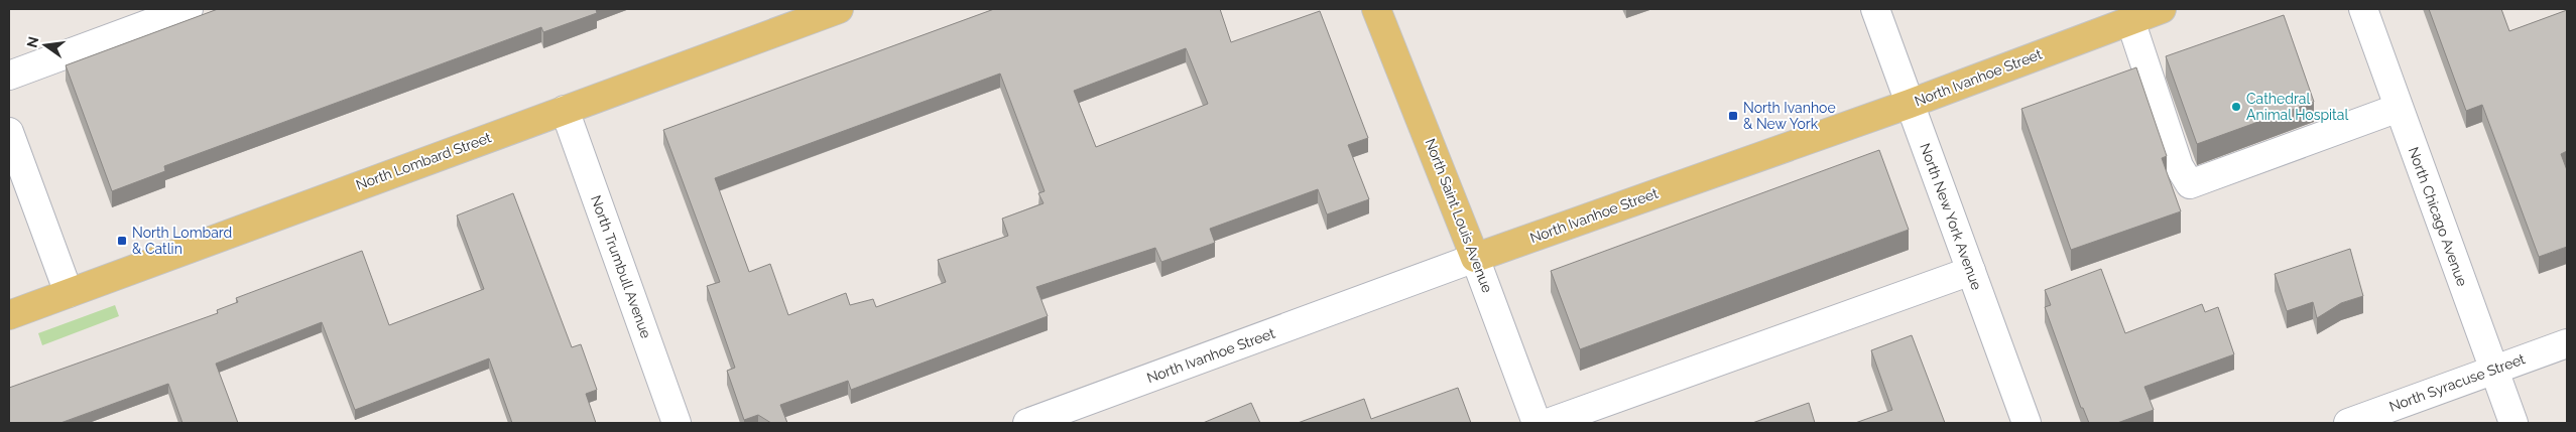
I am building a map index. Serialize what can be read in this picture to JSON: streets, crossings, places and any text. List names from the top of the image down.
{
  "streets": {
    "main road": ["North Ivanhoe Street", "North Lombard Street", "North Saint Louis Avenue"],
    "street": [
      "North New York Avenue",
      "North Chicago Avenue",
      "North Trumbull Avenue",
      "North Syracuse Street"
    ]
  },
  "crossings": [
    ["North Ivanhoe Street", "North Saint Louis Avenue"],
    ["North Ivanhoe Street", "North New York Avenue"],
    ["North Lombard Street", "North Trumbull Avenue"],
    ["North Chicago Avenue", "North Syracuse Street"]
  ],
  "places": {
    "other": ["Cathedral Animal Hospital"],
    "transit": ["North Ivanhoe & New York", "North Lombard & Catlin"]
  },
  "north": "left"
}
